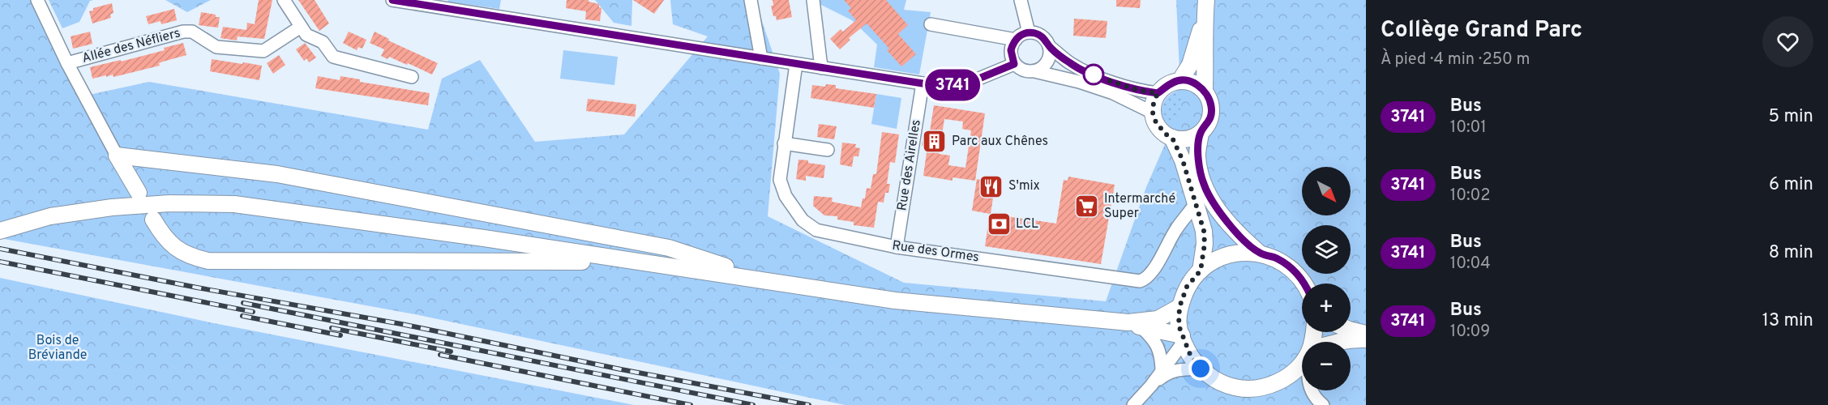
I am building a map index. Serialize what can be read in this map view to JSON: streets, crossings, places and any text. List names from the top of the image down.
{
  "streets": {
    "street": ["Allée des Néfliers", "Rue des Airelles", "Rue des Ormes"]
  },
  "crossings": [
    ["Rue des Airelles", "Rue des Ormes"]
  ],
  "parks": ["Bois de Bréviande"],
  "places": {
    "building": ["Parc aux Chênes"],
    "restaurant": ["S'mix"],
    "supermarket": ["Intermarché Super"],
    "bank": ["LCL"]
  },
  "lines": ["bus line 3741"],
  "north": "bottom right",
  "page": {
    "on_map": "3741",
    "heading": ["Collège Grand Parc", "À pied · 4 min · 250 m"],
    "list": [
      {
        "mark": "3741",
        "name": "Bus",
        "note": "10:01",
        "value": "5 min"
      },
      {
        "mark": "3741",
        "name": "Bus",
        "note": "10:02",
        "value": "6 min"
      },
      {
        "mark": "3741",
        "name": "Bus",
        "note": "10:04",
        "value": "8 min"
      },
      {
        "mark": "3741",
        "name": "Bus",
        "note": "10:09",
        "value": "13 min"
      }
    ],
    "map_buttons": ["+", "−"]
  }
}
